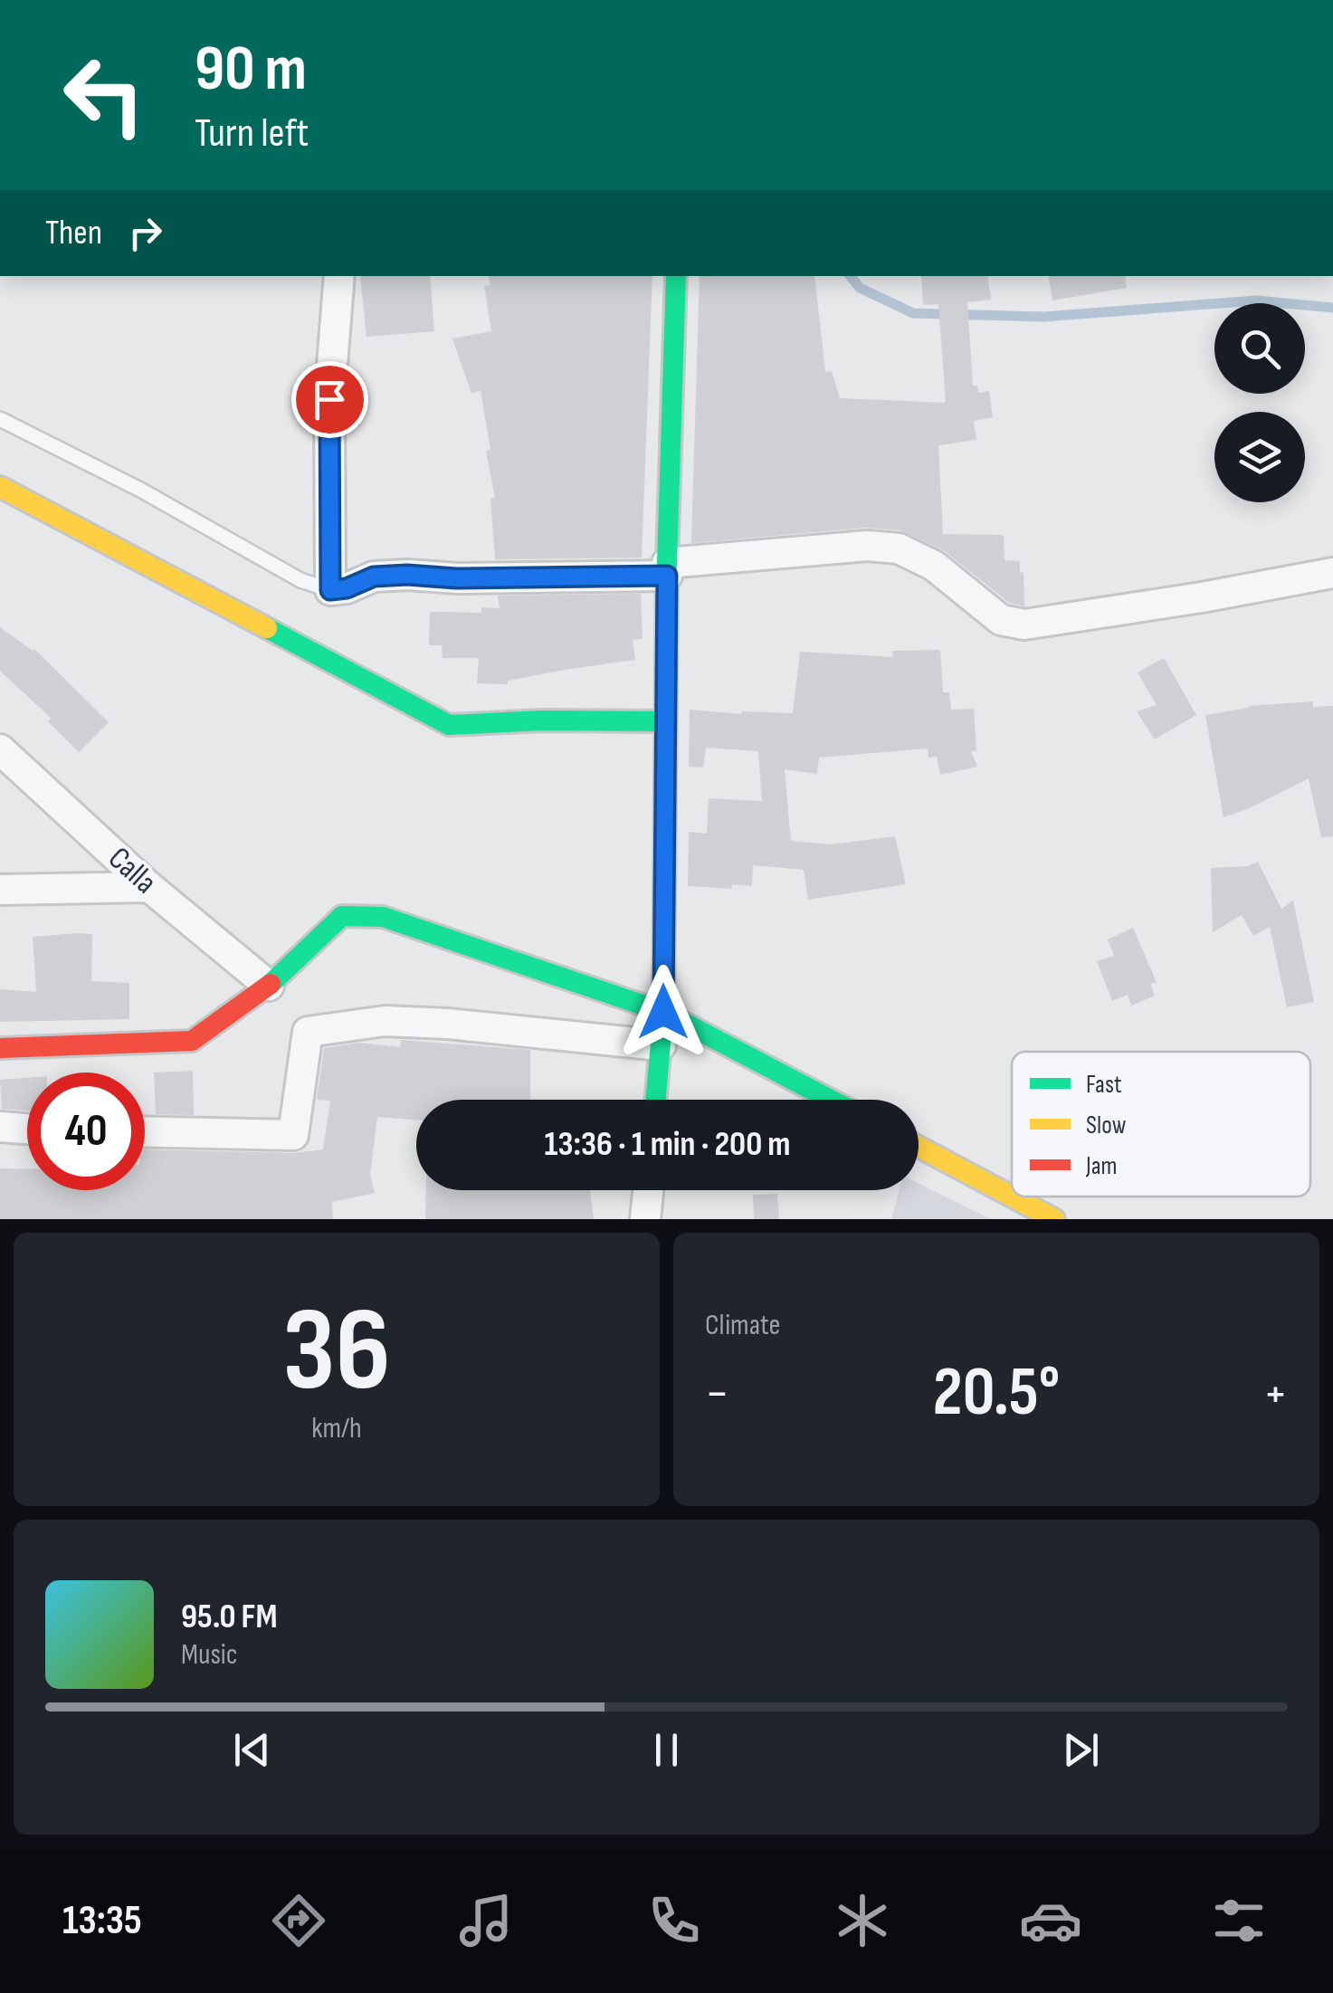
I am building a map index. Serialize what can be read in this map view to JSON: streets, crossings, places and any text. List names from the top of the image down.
{
  "streets": {
    "street": ["Calla"]
  },
  "legend": ["Fast", "Slow", "Jam"],
  "page": {
    "turn": ["90 m", "Turn left"],
    "then": "Then",
    "limit": "40",
    "trip": "13:36 · 1 min · 200 m",
    "tile": [
      ["36", "km/h"],
      "Climate"
    ],
    "heat": ["−", "20.5°", "+"],
    "song": ["95.0 FM", "Music"],
    "tabs": "13:35"
  }
}
